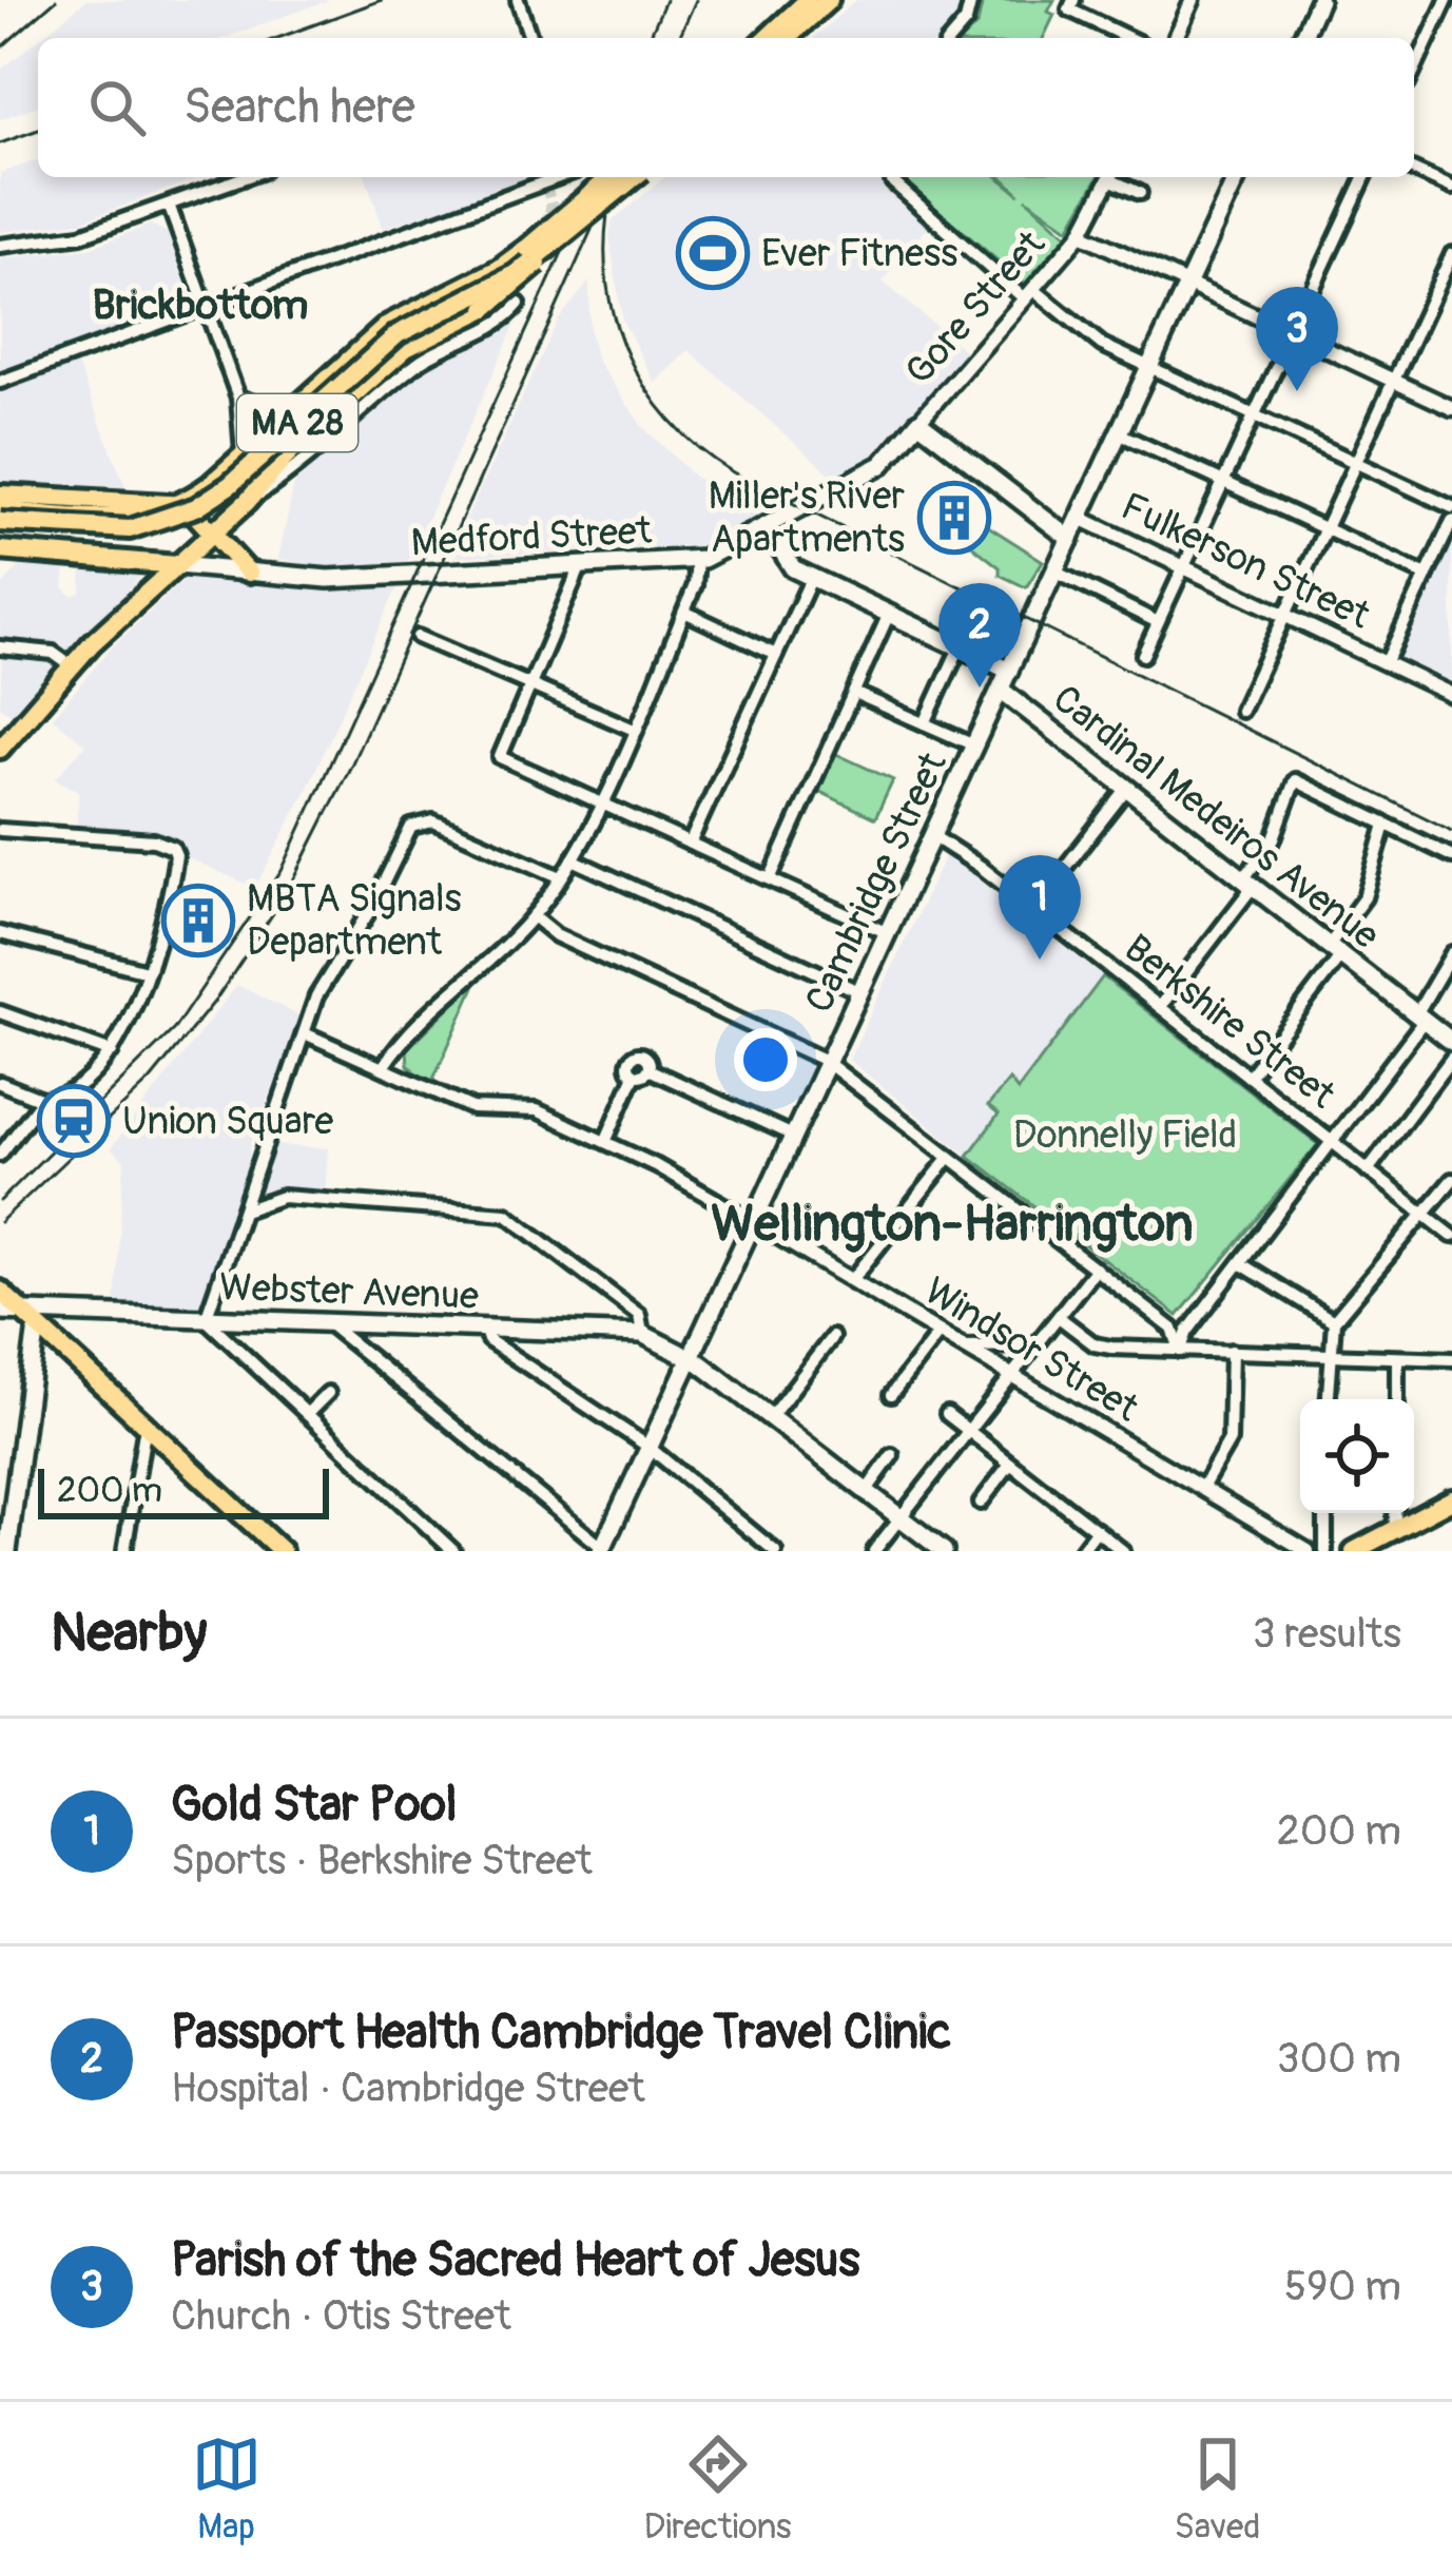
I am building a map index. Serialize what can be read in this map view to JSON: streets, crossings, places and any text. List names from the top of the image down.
{
  "streets": {
    "main road": [
      "Gore Street",
      "MA 28",
      "Medford Street",
      "Cardinal Medeiros Avenue",
      "Cambridge Street",
      "Webster Avenue"
    ],
    "street": ["Fulkerson Street", "Berkshire Street", "Windsor Street"]
  },
  "crossings": [
    ["Gore Street", "Medford Street"],
    ["Fulkerson Street", "Cambridge Street"],
    ["Cardinal Medeiros Avenue", "Cambridge Street"],
    ["Cambridge Street", "Berkshire Street"],
    ["Cambridge Street", "Webster Avenue"],
    ["Cambridge Street", "Windsor Street"]
  ],
  "districts": ["Brickbottom", "Wellington-Harrington"],
  "parks": ["Donnelly Field"],
  "places": {
    "sports": ["Ever Fitness"],
    "building": ["Miller's River Apartments", "MBTA Signals Department"],
    "station": ["Union Square"]
  },
  "scale_bar": "200 m",
  "page": {
    "search": "Search here",
    "pins": ["3", "2", "1"],
    "scale": "200 m",
    "heading": ["Nearby", "3 results"],
    "list": [
      {
        "mark": "1",
        "name": "Gold Star Pool",
        "note": "Sports · Berkshire Street",
        "value": "200 m"
      },
      {
        "mark": "2",
        "name": "Passport Health Cambridge Travel Clinic",
        "note": "Hospital · Cambridge Street",
        "value": "300 m"
      },
      {
        "mark": "3",
        "name": "Parish of the Sacred Heart of Jesus",
        "note": "Church · Otis Street",
        "value": "590 m"
      }
    ],
    "nav": ["Map", "Directions", "Saved"]
  }
}
